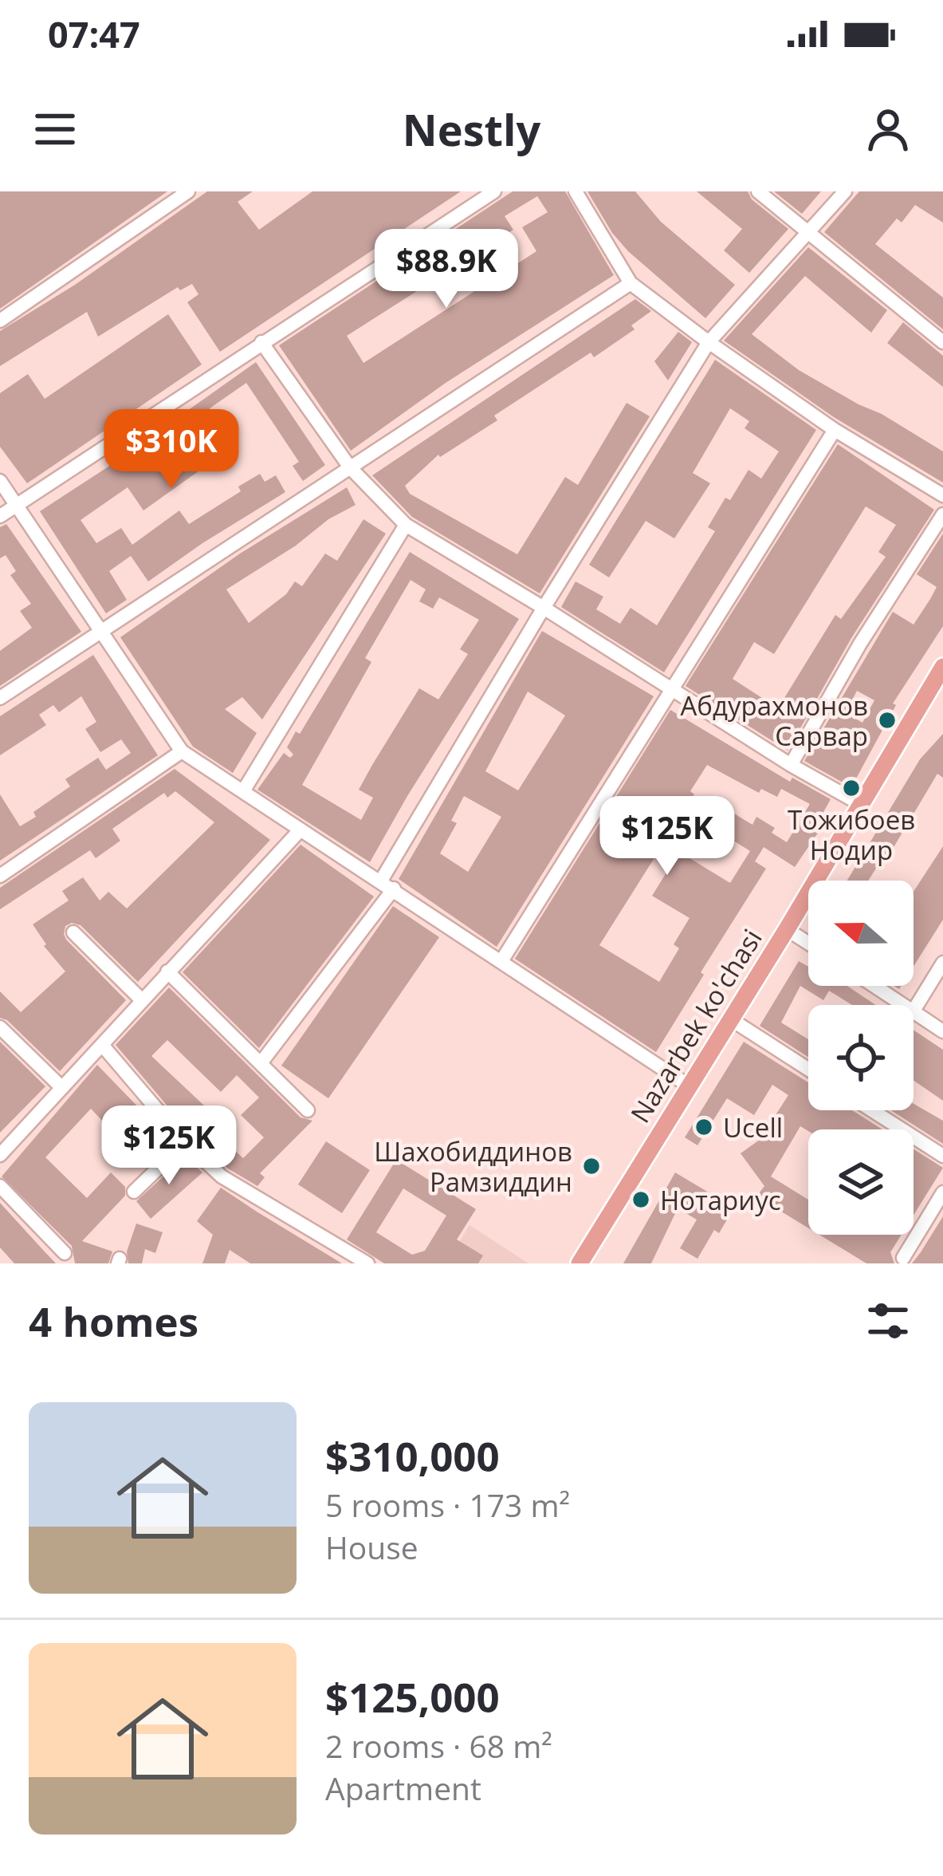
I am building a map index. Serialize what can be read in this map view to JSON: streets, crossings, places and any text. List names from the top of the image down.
{
  "streets": {
    "main road": ["Nazarbek ko'chasi"]
  },
  "places": [
    "Абдурахмонов Сарвар",
    "Тожибоев Нодир",
    "Ucell",
    "Шахобиддинов Рамзиддин",
    "Нотариус"
  ],
  "north": "left",
  "page": {
    "status": "07:47",
    "header": "Nestly",
    "price": [
      "$88.9K",
      "$310K",
      "$125K",
      "$125K"
    ],
    "heading": "4 homes",
    "list": [
      {
        "name": "$310,000",
        "note": "5 rooms · 173 m² · House"
      },
      {
        "name": "$125,000",
        "note": "2 rooms · 68 m² · Apartment"
      }
    ]
  }
}
